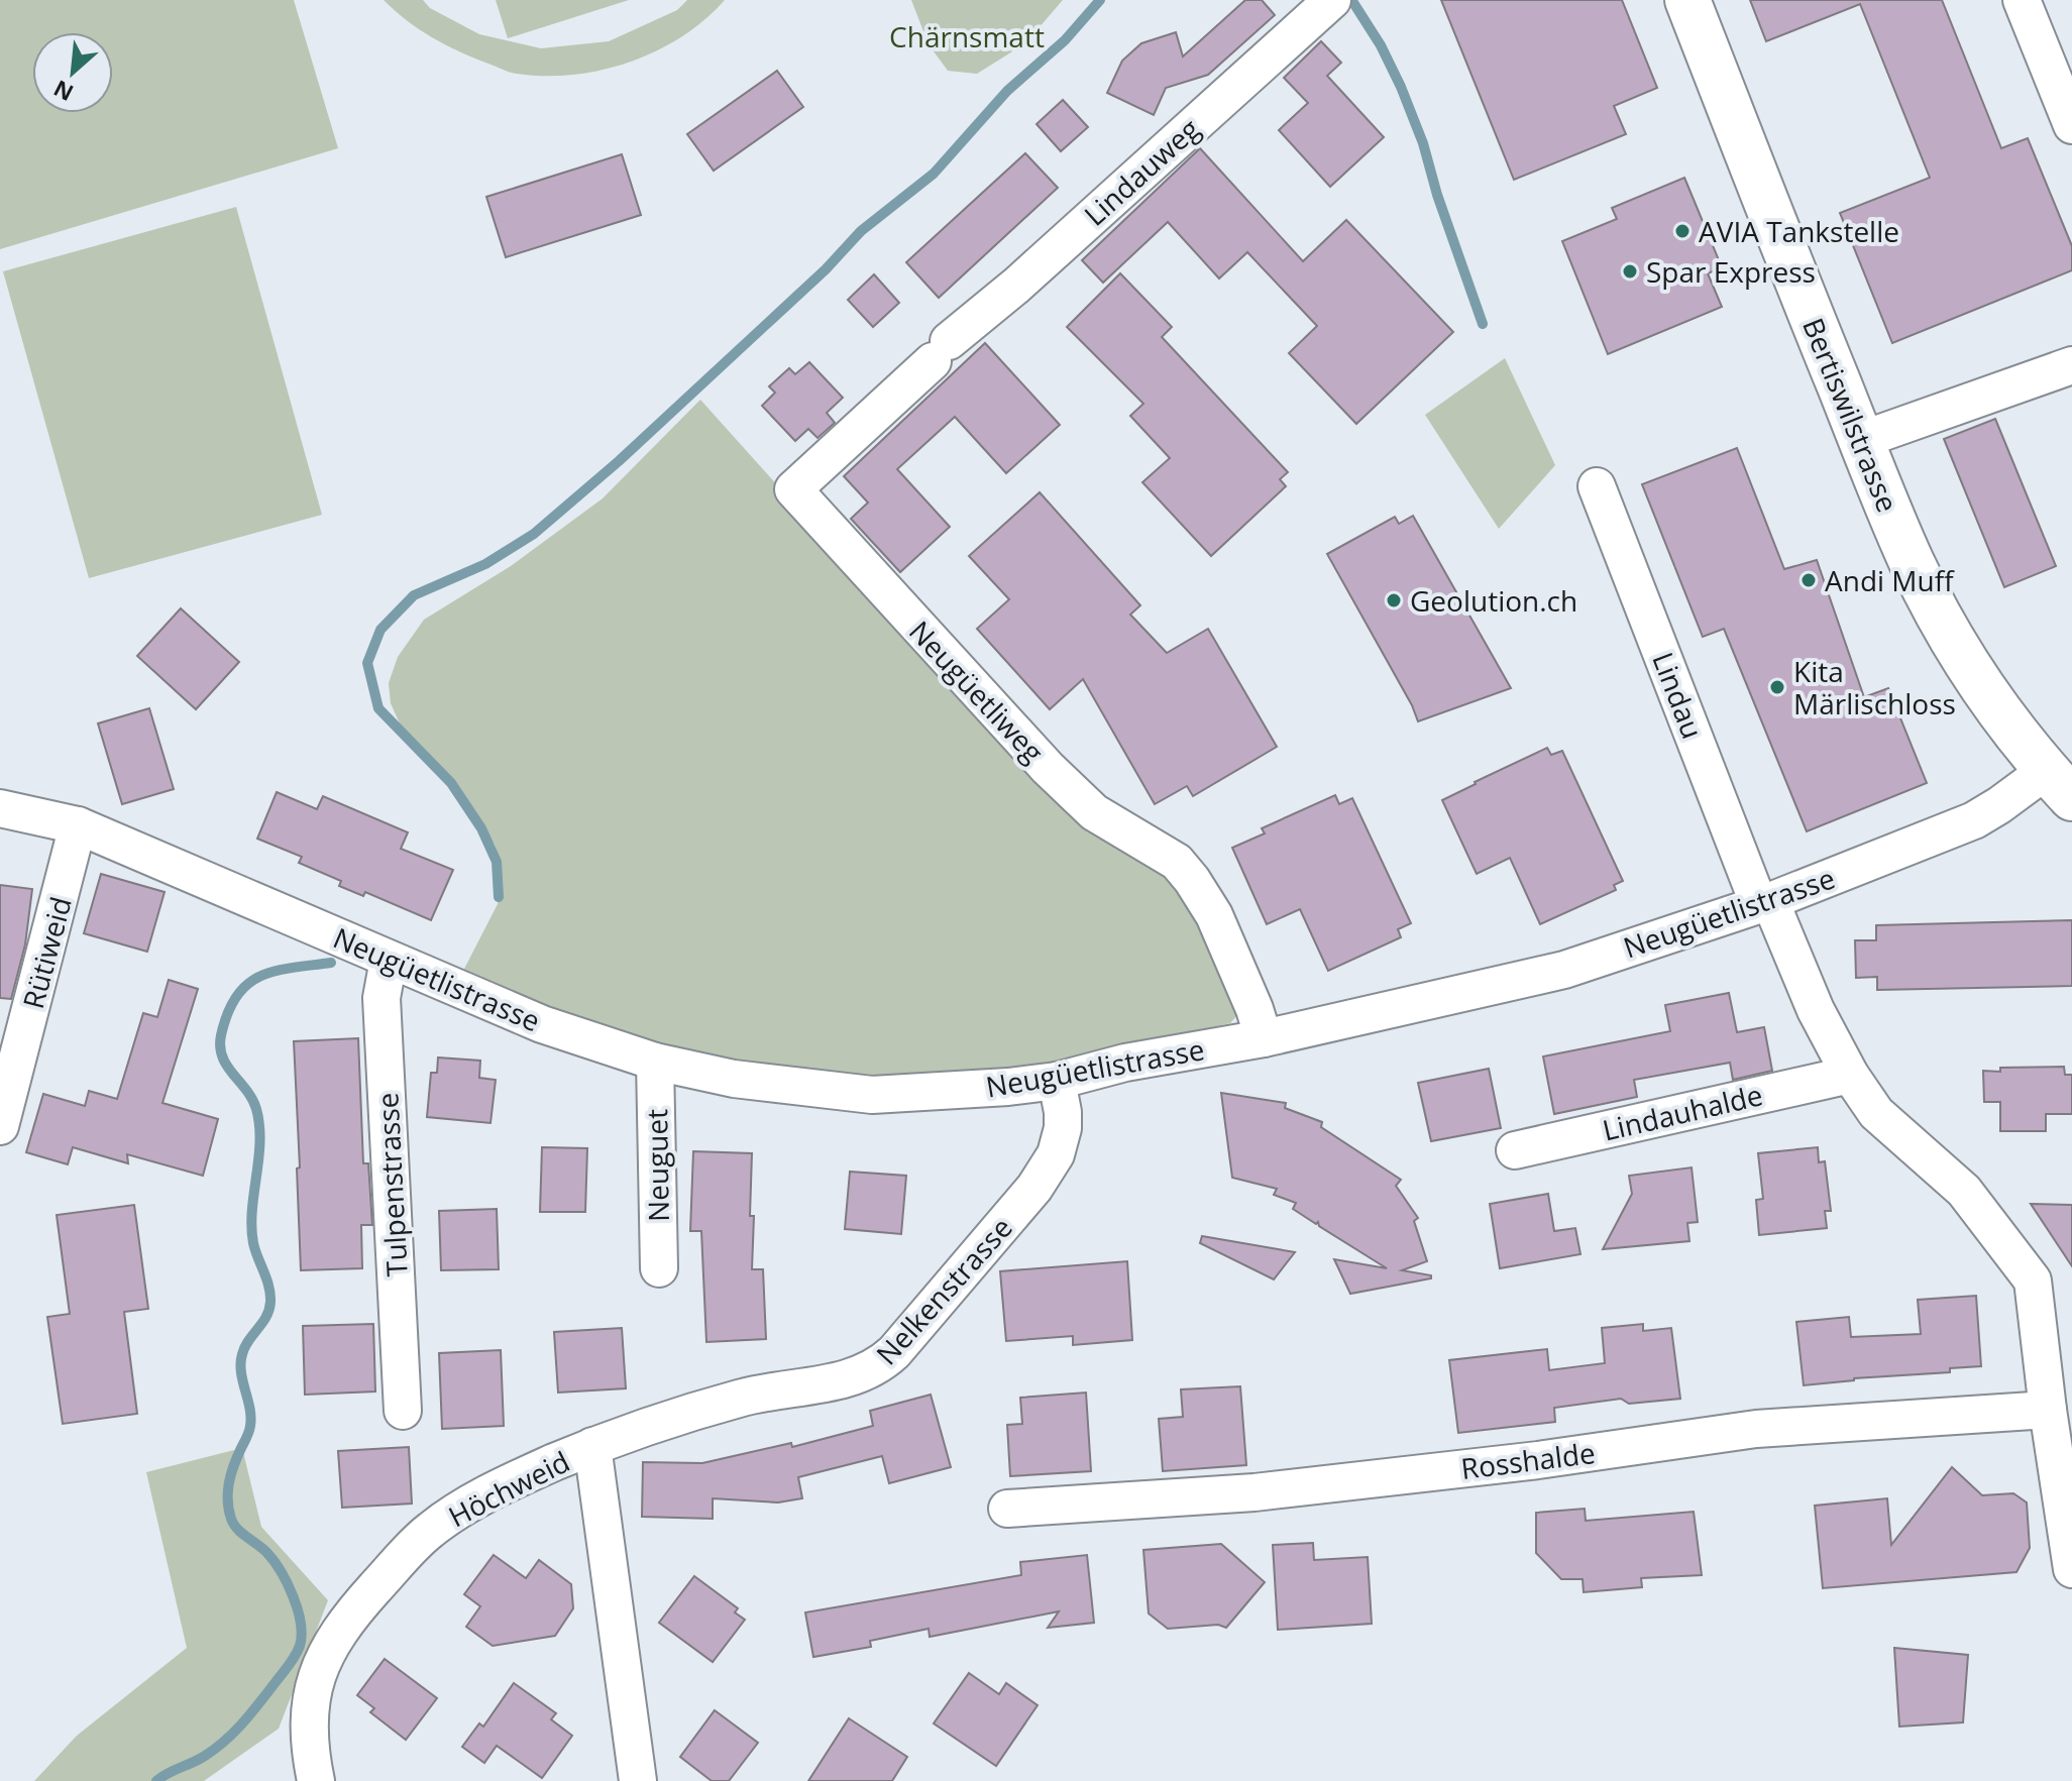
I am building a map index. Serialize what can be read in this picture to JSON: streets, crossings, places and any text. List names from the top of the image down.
{
  "streets": {
    "main road": ["Bertiswilstrasse"],
    "street": [
      "Lindauweg",
      "Neugüetliweg",
      "Lindau",
      "Neugüetlistrasse",
      "Rütiweid",
      "Lindauhalde",
      "Neuguet",
      "Tulpenstrasse",
      "Nelkenstrasse",
      "Rosshalde",
      "Höchweid"
    ]
  },
  "crossings": [
    ["Lindauweg", "Neugüetliweg"],
    ["Bertiswilstrasse", "Neugüetlistrasse"],
    ["Neugüetliweg", "Neugüetlistrasse"],
    ["Lindau", "Neugüetlistrasse"],
    ["Neugüetlistrasse", "Rütiweid"],
    ["Neugüetlistrasse", "Neuguet"],
    ["Neugüetlistrasse", "Tulpenstrasse"],
    ["Neugüetlistrasse", "Nelkenstrasse"],
    ["Nelkenstrasse", "Höchweid"]
  ],
  "parks": ["Chärnsmatt"],
  "places": [
    "AVIA Tankstelle",
    "Spar Express",
    "Andi Muff",
    "Geolution.ch",
    "Kita Märlischloss"
  ],
  "north": "bottom left"
}
